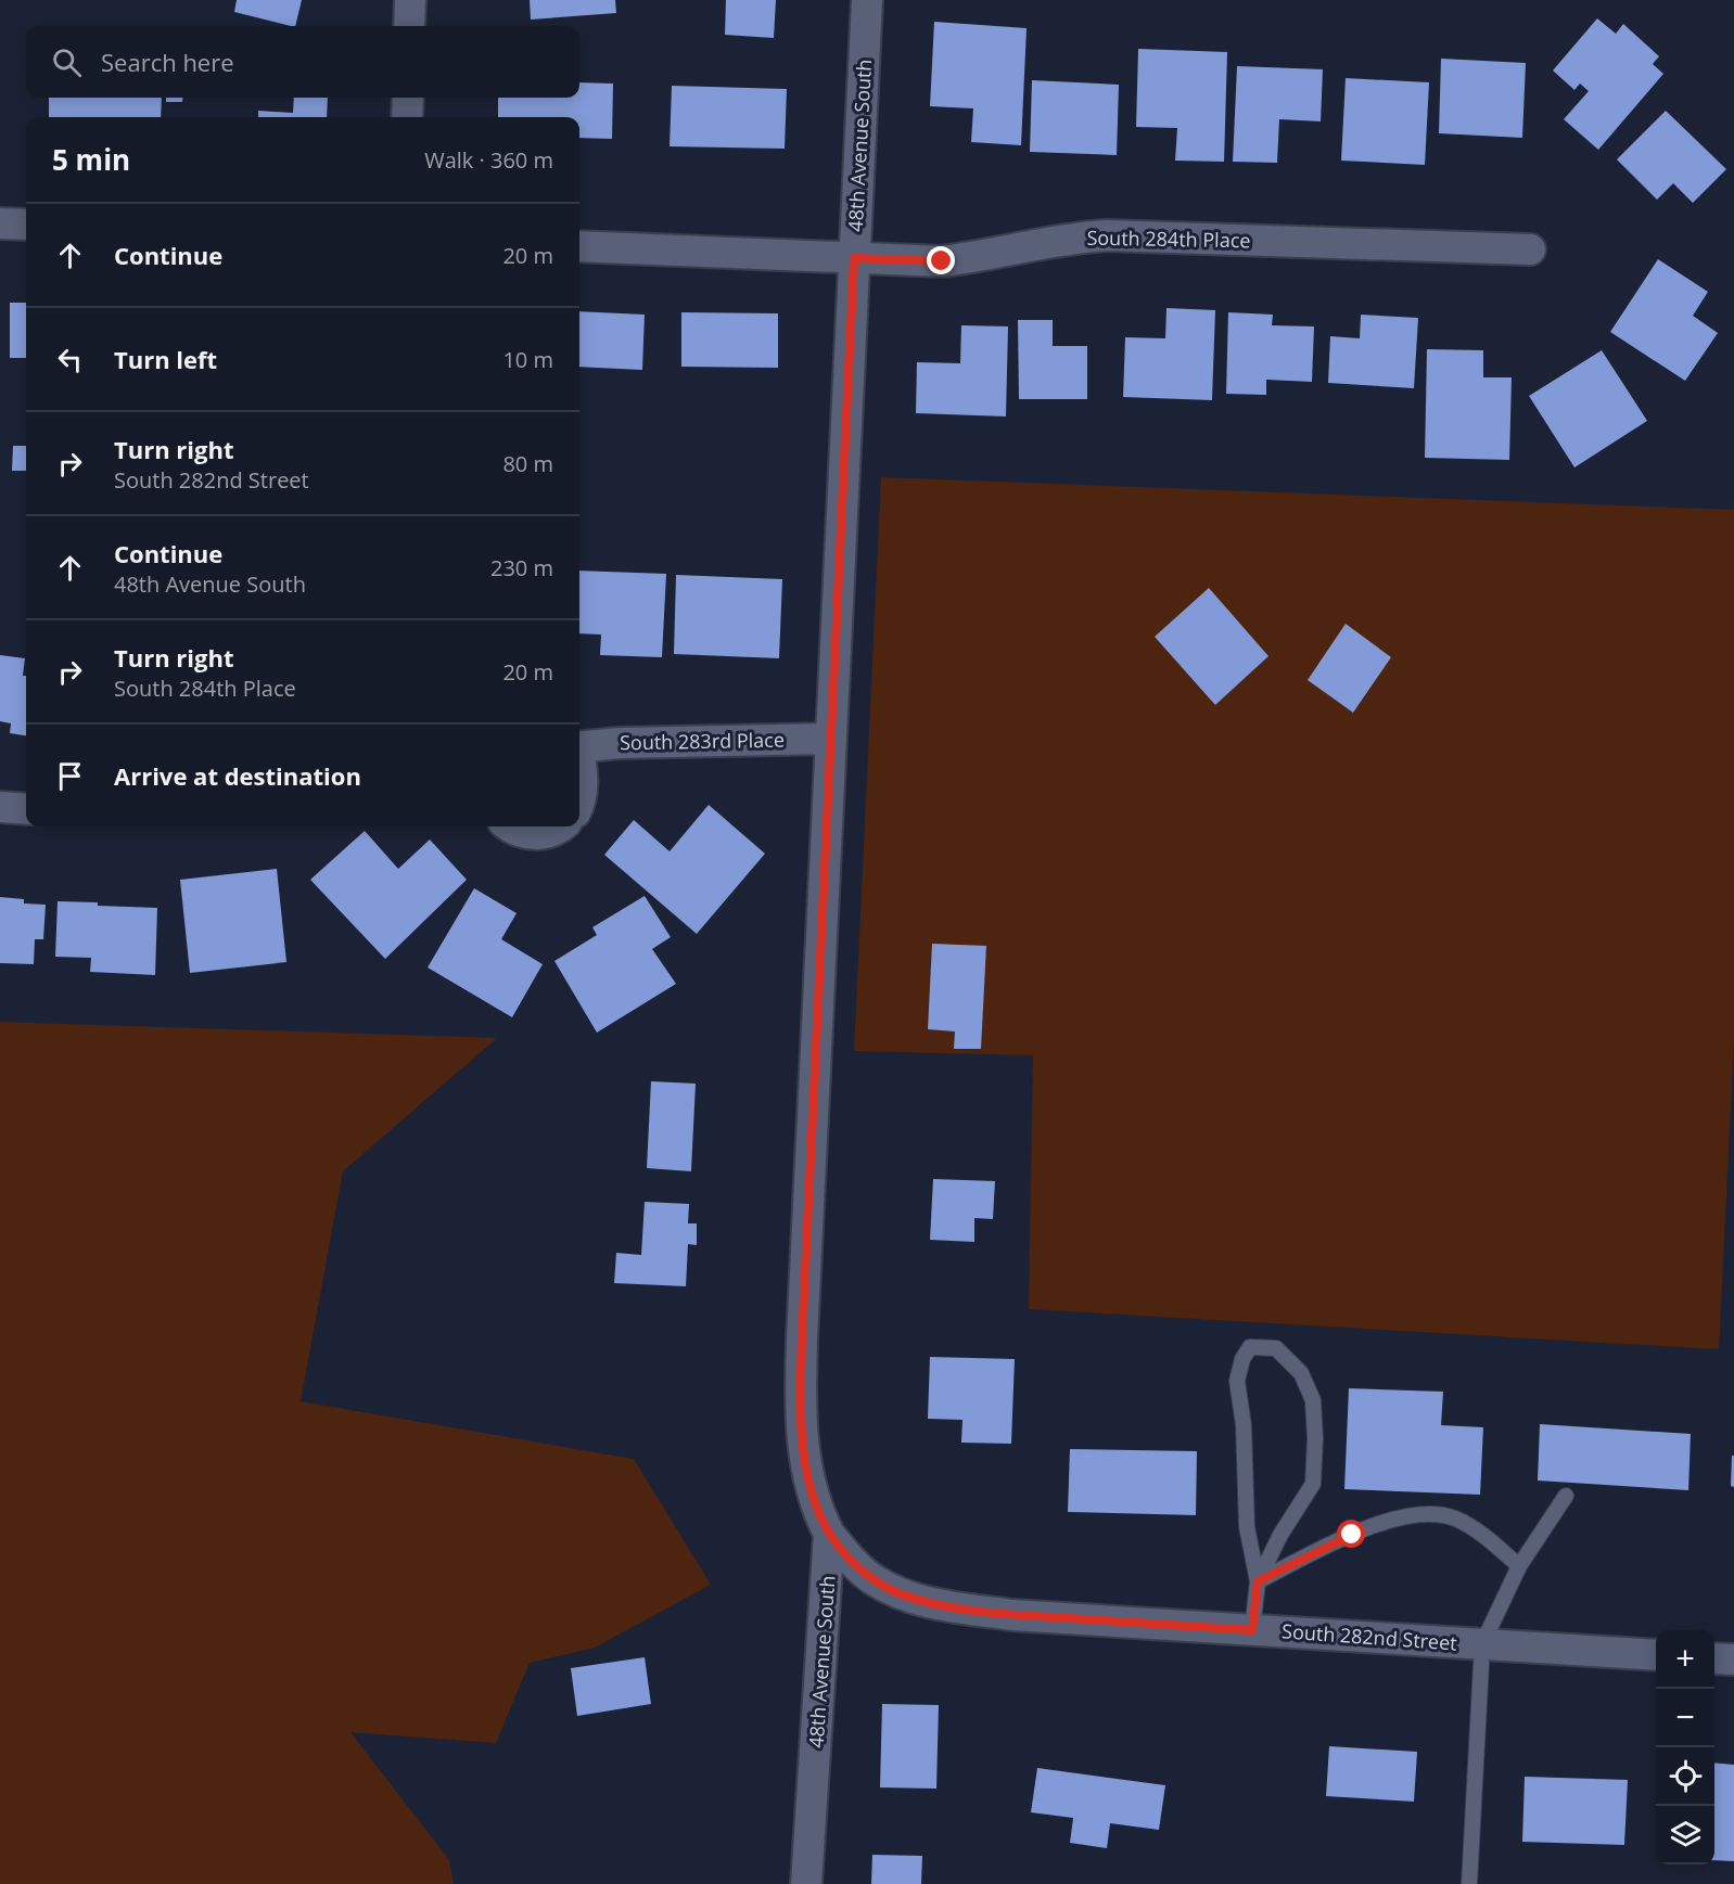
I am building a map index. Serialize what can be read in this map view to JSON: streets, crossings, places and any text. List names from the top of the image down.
{
  "streets": {
    "street": [
      "48th Avenue South",
      "South 284th Place",
      "South 283rd Place",
      "South 282nd Street"
    ]
  },
  "crossings": [
    ["48th Avenue South", "South 284th Place"],
    ["48th Avenue South", "South 283rd Place"],
    ["48th Avenue South", "South 282nd Street"]
  ],
  "page": {
    "search": "Search here",
    "heading": ["5 min", "Walk · 360 m"],
    "list": [
      ["Continue", "20 m"],
      ["Turn left", "10 m"],
      ["Turn right", "South 282nd Street", "80 m"],
      ["Continue", "48th Avenue South", "230 m"],
      ["Turn right", "South 284th Place", "20 m"],
      "Arrive at destination"
    ],
    "map_buttons": ["+", "−"]
  }
}
